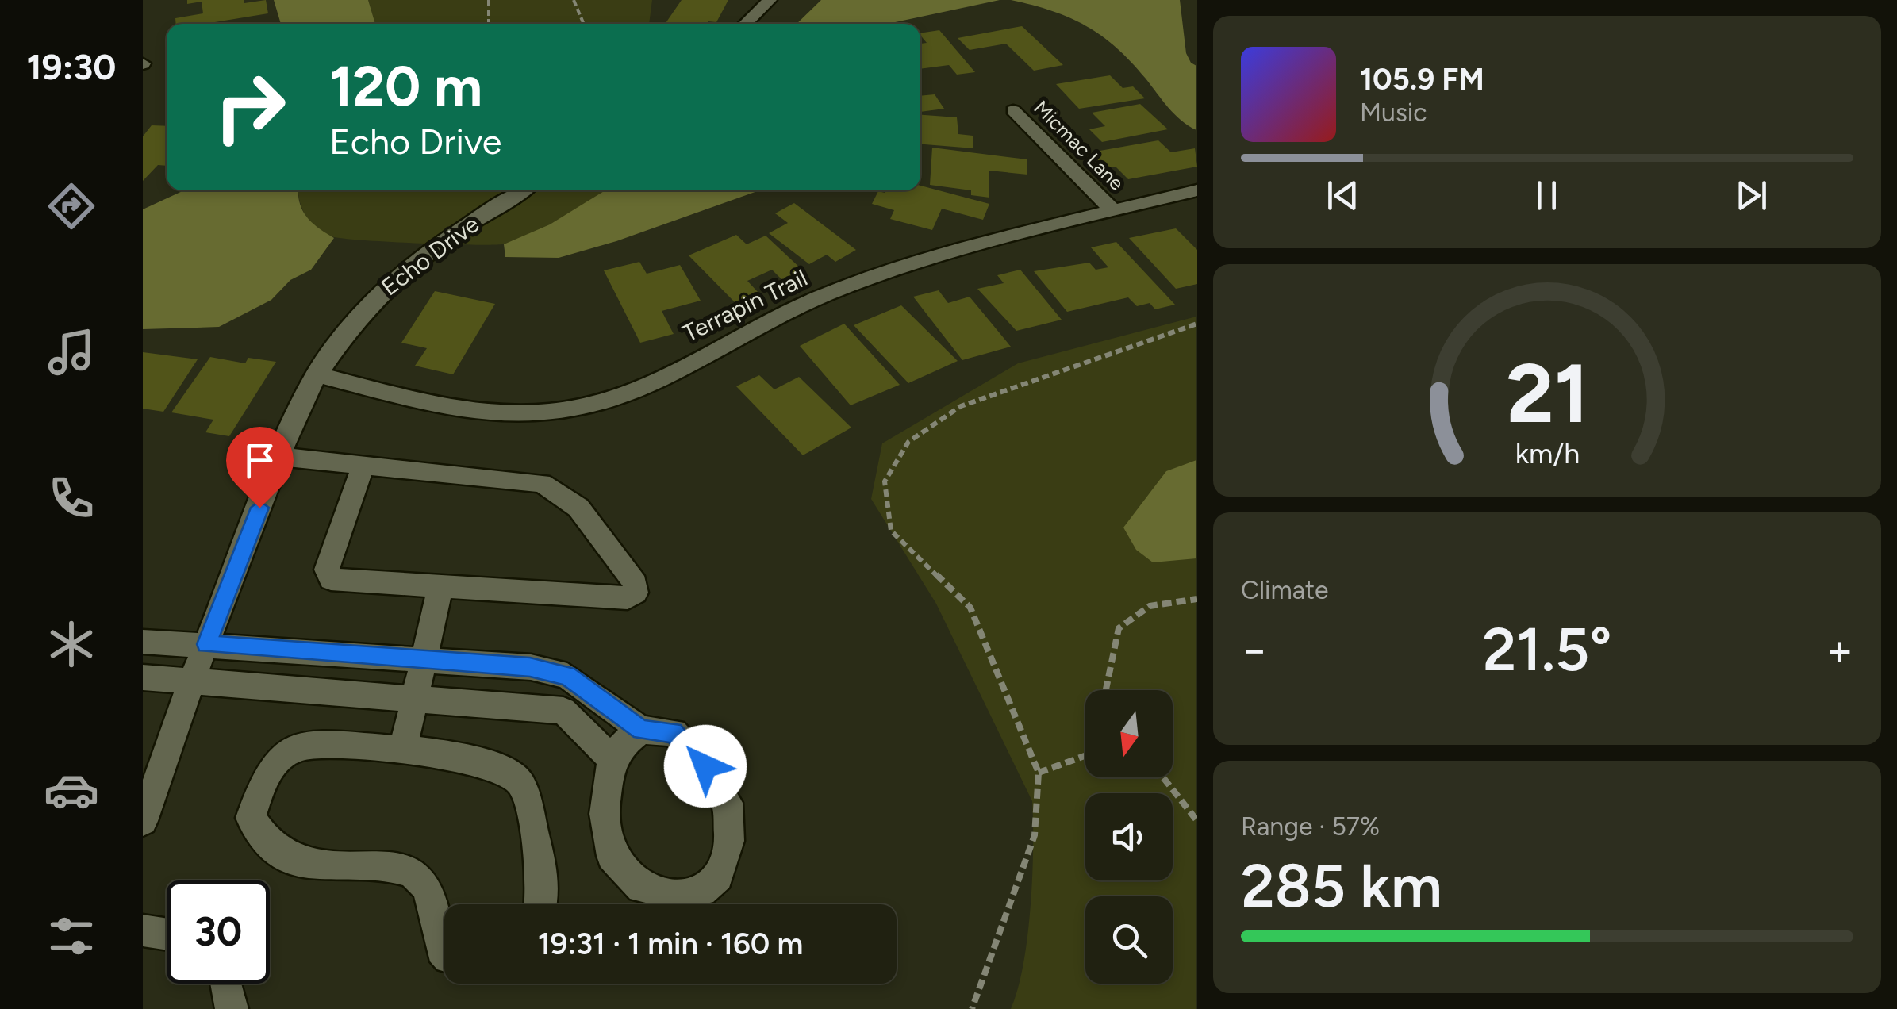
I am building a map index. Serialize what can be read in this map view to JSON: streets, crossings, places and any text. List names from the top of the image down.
{
  "streets": {
    "street": ["Micmac Lane", "Echo Drive", "Terrapin Trail"]
  },
  "crossings": [
    ["Micmac Lane", "Terrapin Trail"],
    ["Echo Drive", "Terrapin Trail"]
  ],
  "north": "bottom",
  "page": {
    "tabs": "19:30",
    "turn": ["120 m", "Echo Drive"],
    "song": ["105.9 FM", "Music"],
    "tile": [
      "Climate",
      ["Range · 57%", "285 km"]
    ],
    "heat": ["−", "21.5°", "+"],
    "limit": "30",
    "trip": "19:31 · 1 min · 160 m",
    "gauge": ["21", "km/h"]
  }
}
